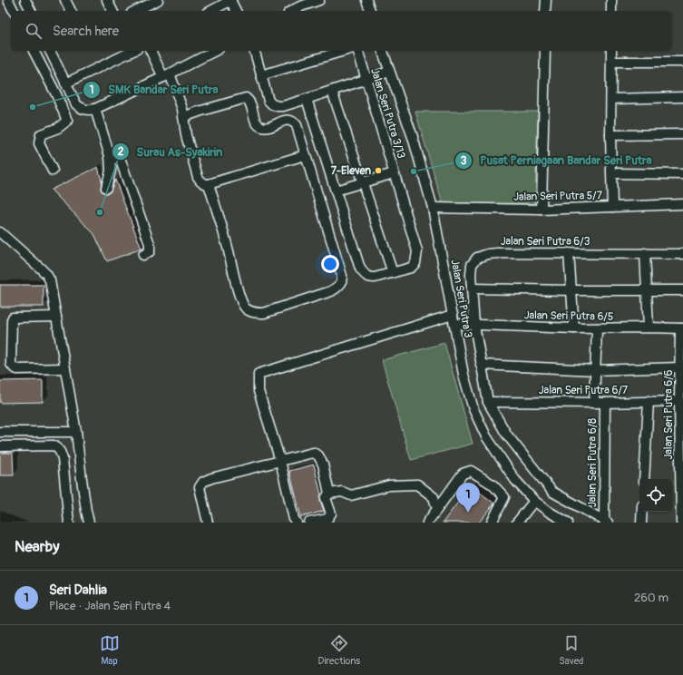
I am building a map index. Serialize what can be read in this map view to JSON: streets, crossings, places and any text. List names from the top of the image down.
{
  "streets": {
    "street": [
      "Jalan Seri Putra 3/13",
      "Jalan Seri Putra 5/7",
      "Jalan Seri Putra 6/3",
      "Jalan Seri Putra 3",
      "Jalan Seri Putra 6/5",
      "Jalan Seri Putra 6/7",
      "Jalan Seri Putra 6/6",
      "Jalan Seri Putra 6/8"
    ]
  },
  "crossings": [
    ["Jalan Seri Putra 5/7", "Jalan Seri Putra 3"],
    ["Jalan Seri Putra 6/3", "Jalan Seri Putra 6/5"],
    ["Jalan Seri Putra 6/3", "Jalan Seri Putra 6/7"],
    ["Jalan Seri Putra 6/3", "Jalan Seri Putra 6/8"],
    ["Jalan Seri Putra 3", "Jalan Seri Putra 6/5"],
    ["Jalan Seri Putra 6/5", "Jalan Seri Putra 6/6"],
    ["Jalan Seri Putra 6/7", "Jalan Seri Putra 6/6"],
    ["Jalan Seri Putra 6/7", "Jalan Seri Putra 6/8"]
  ],
  "places": [
    "SMK Bandar Seri Putra",
    "7-Eleven",
    "Pusat Perniagaan Bandar Seri Putra",
    "Surau As-Syakirin"
  ],
  "page": {
    "search": "Search here",
    "pins": "1",
    "heading": "Nearby",
    "list": [
      {
        "mark": "1",
        "name": "Seri Dahlia",
        "note": "Place · Jalan Seri Putra 4",
        "value": "260 m"
      }
    ],
    "nav": ["Map", "Directions", "Saved"]
  }
}
